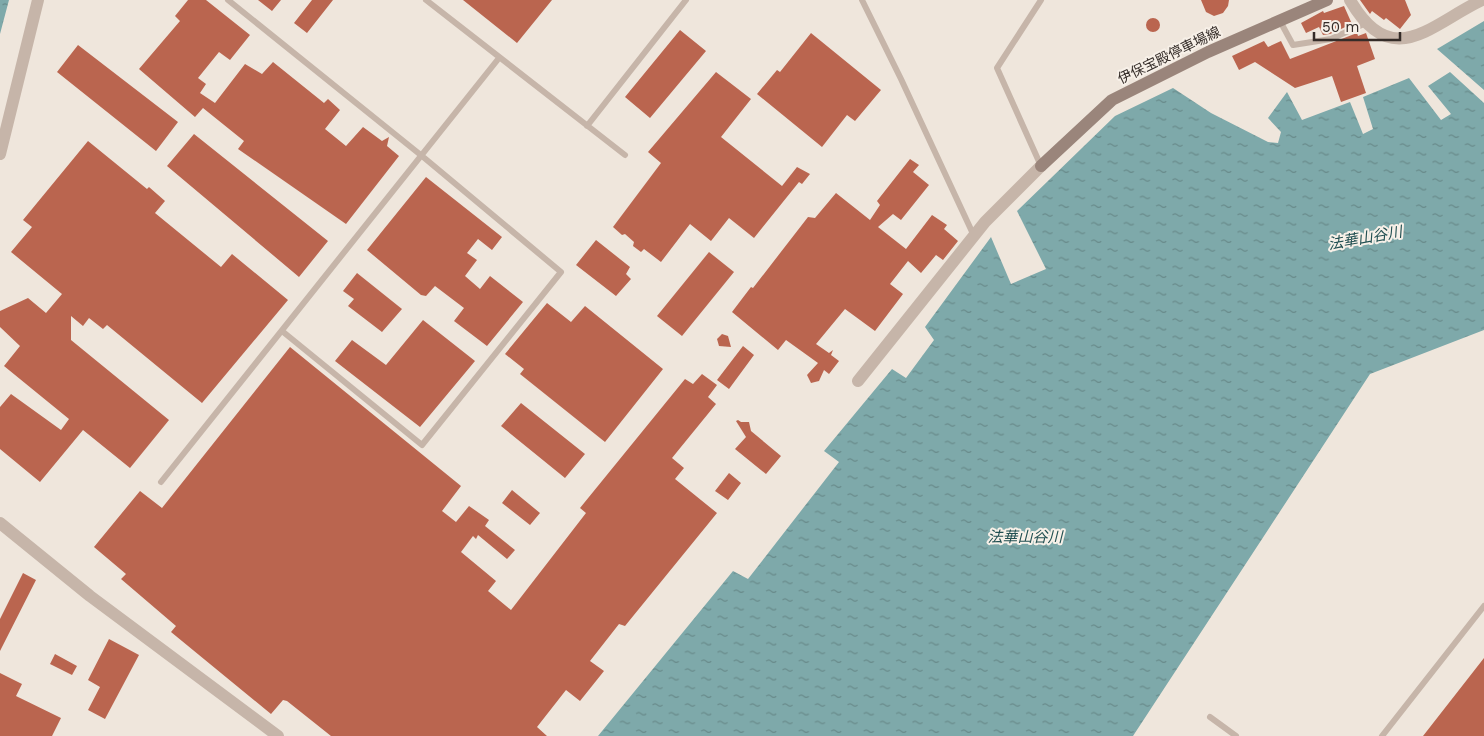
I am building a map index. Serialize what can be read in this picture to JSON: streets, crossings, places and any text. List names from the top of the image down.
{
  "streets": {
    "main road": ["伊保宝殿停車場線"]
  },
  "water": ["法華山谷川"],
  "scale_bar": "50 m"
}
